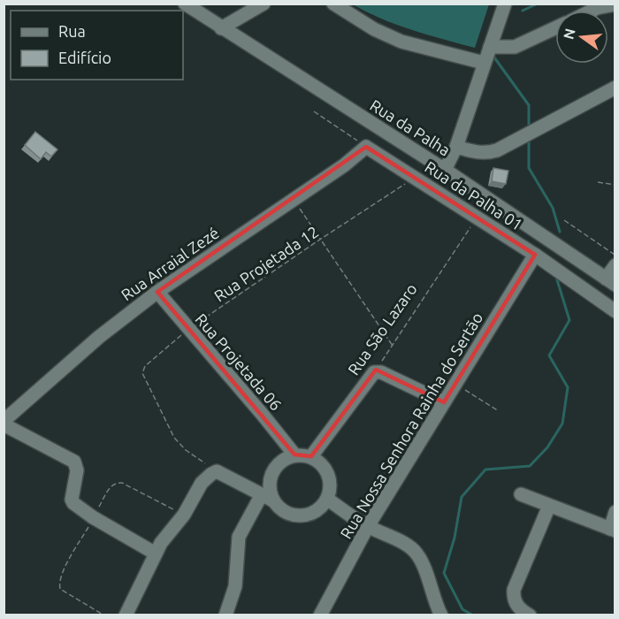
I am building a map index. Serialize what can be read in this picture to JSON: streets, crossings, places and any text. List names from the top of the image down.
{
  "streets": {
    "street": [
      "Rua da Palha",
      "Rua da Palha 01",
      "Rua Arraial Zezé",
      "Rua São Lazaro",
      "Rua Projetada 06",
      "Rua Nossa Senhora Rainha do Sertão"
    ],
    "path": ["Rua Projetada 12"]
  },
  "crossings": [
    ["Rua da Palha 01", "Rua Arraial Zezé"],
    ["Rua da Palha 01", "Rua Projetada 12"],
    ["Rua da Palha 01", "Rua São Lazaro"],
    ["Rua da Palha 01", "Rua Nossa Senhora Rainha do Sertão"],
    ["Rua Arraial Zezé", "Rua Projetada 06"],
    ["Rua Projetada 12", "Rua Projetada 06"],
    ["Rua São Lazaro", "Rua Projetada 06"]
  ],
  "legend": ["Rua", "Edifício"],
  "north": "left"
}
